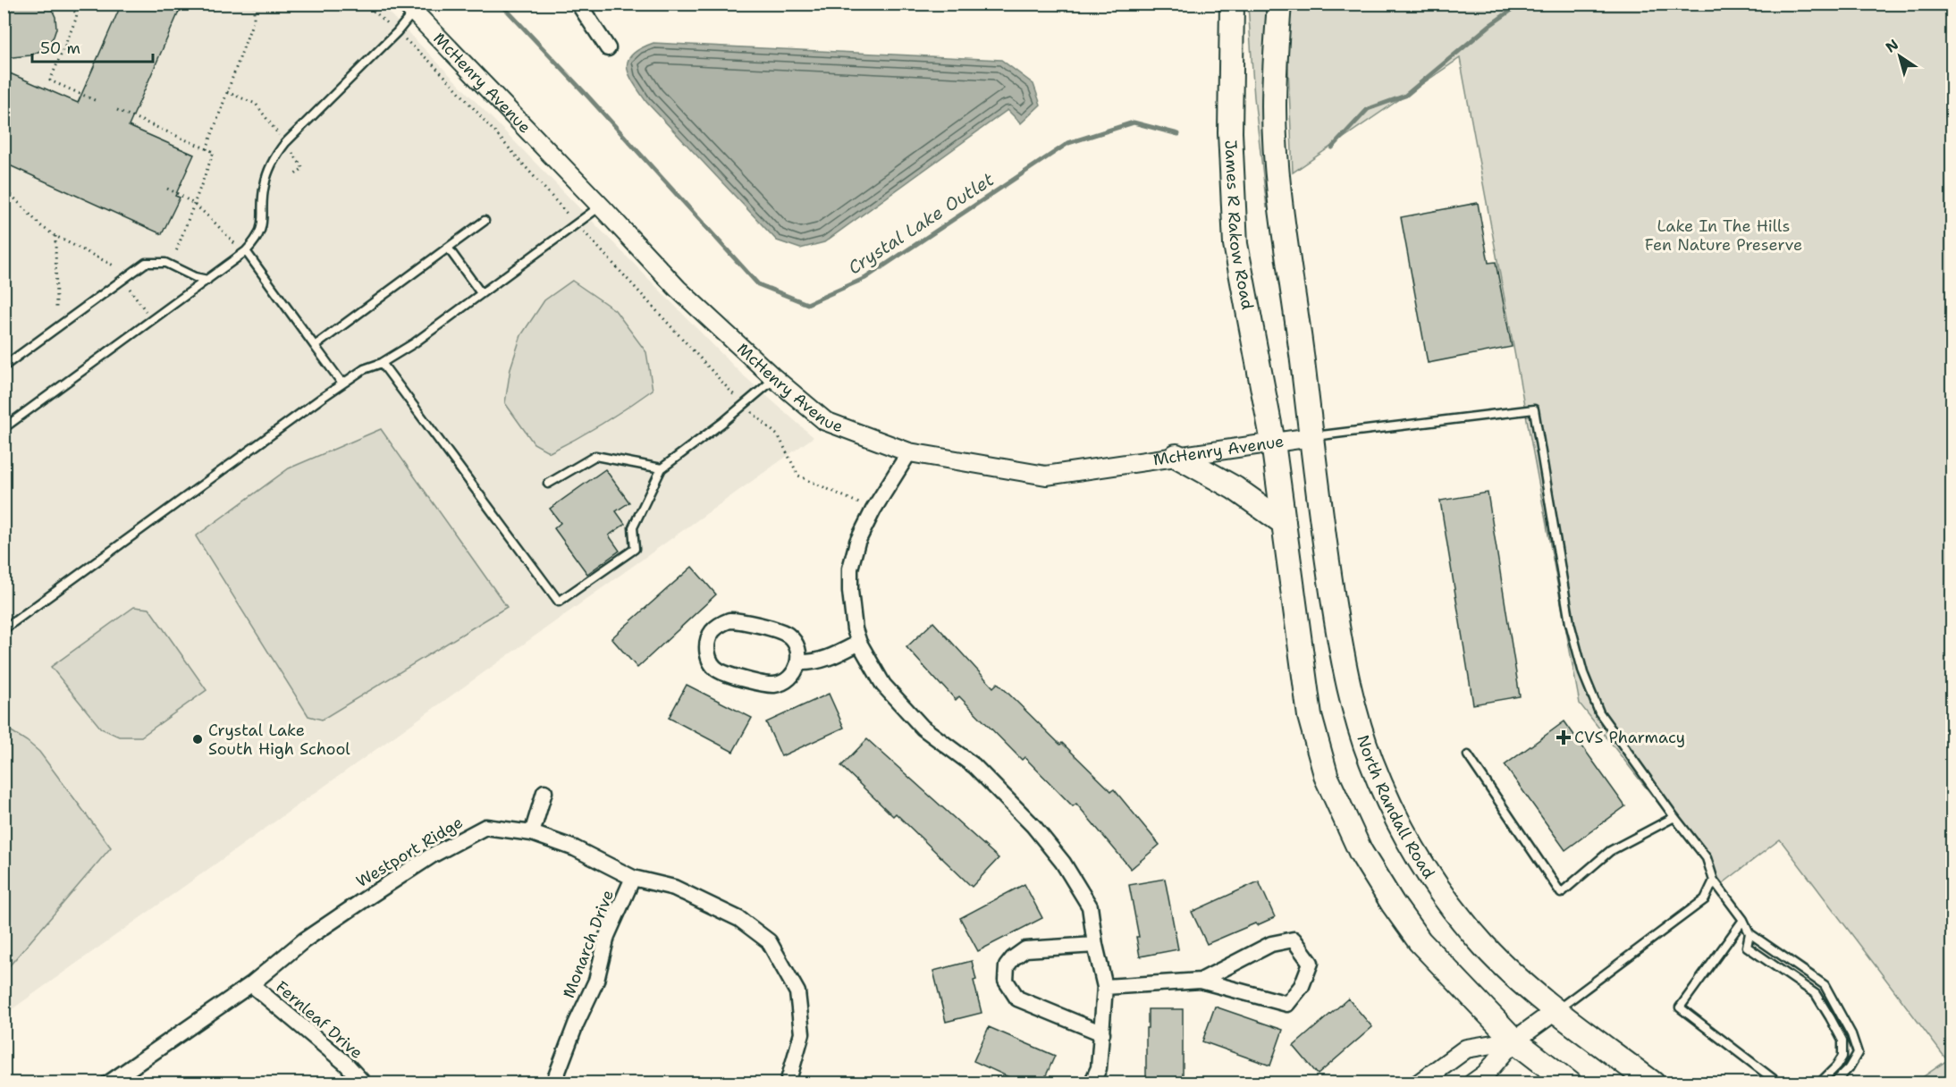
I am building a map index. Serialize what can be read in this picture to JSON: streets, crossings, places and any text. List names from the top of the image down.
{
  "streets": {
    "main road": ["James R Rakow Road", "North Randall Road"],
    "street": [
      "McHenry Avenue",
      "Westport Ridge",
      "Monarch Drive",
      "Fernleaf Drive"
    ]
  },
  "crossings": [
    ["McHenry Avenue", "James R Rakow Road"],
    ["McHenry Avenue", "North Randall Road"],
    ["Westport Ridge", "Monarch Drive"],
    ["Westport Ridge", "Fernleaf Drive"]
  ],
  "water": ["Crystal Lake Outlet"],
  "parks": ["Lake In The Hills Fen Nature Preserve"],
  "places": {
    "health": ["CVS Pharmacy"],
    "other": ["Crystal Lake South High School"]
  },
  "scale_bar": "50 m",
  "north": "top left"
}
